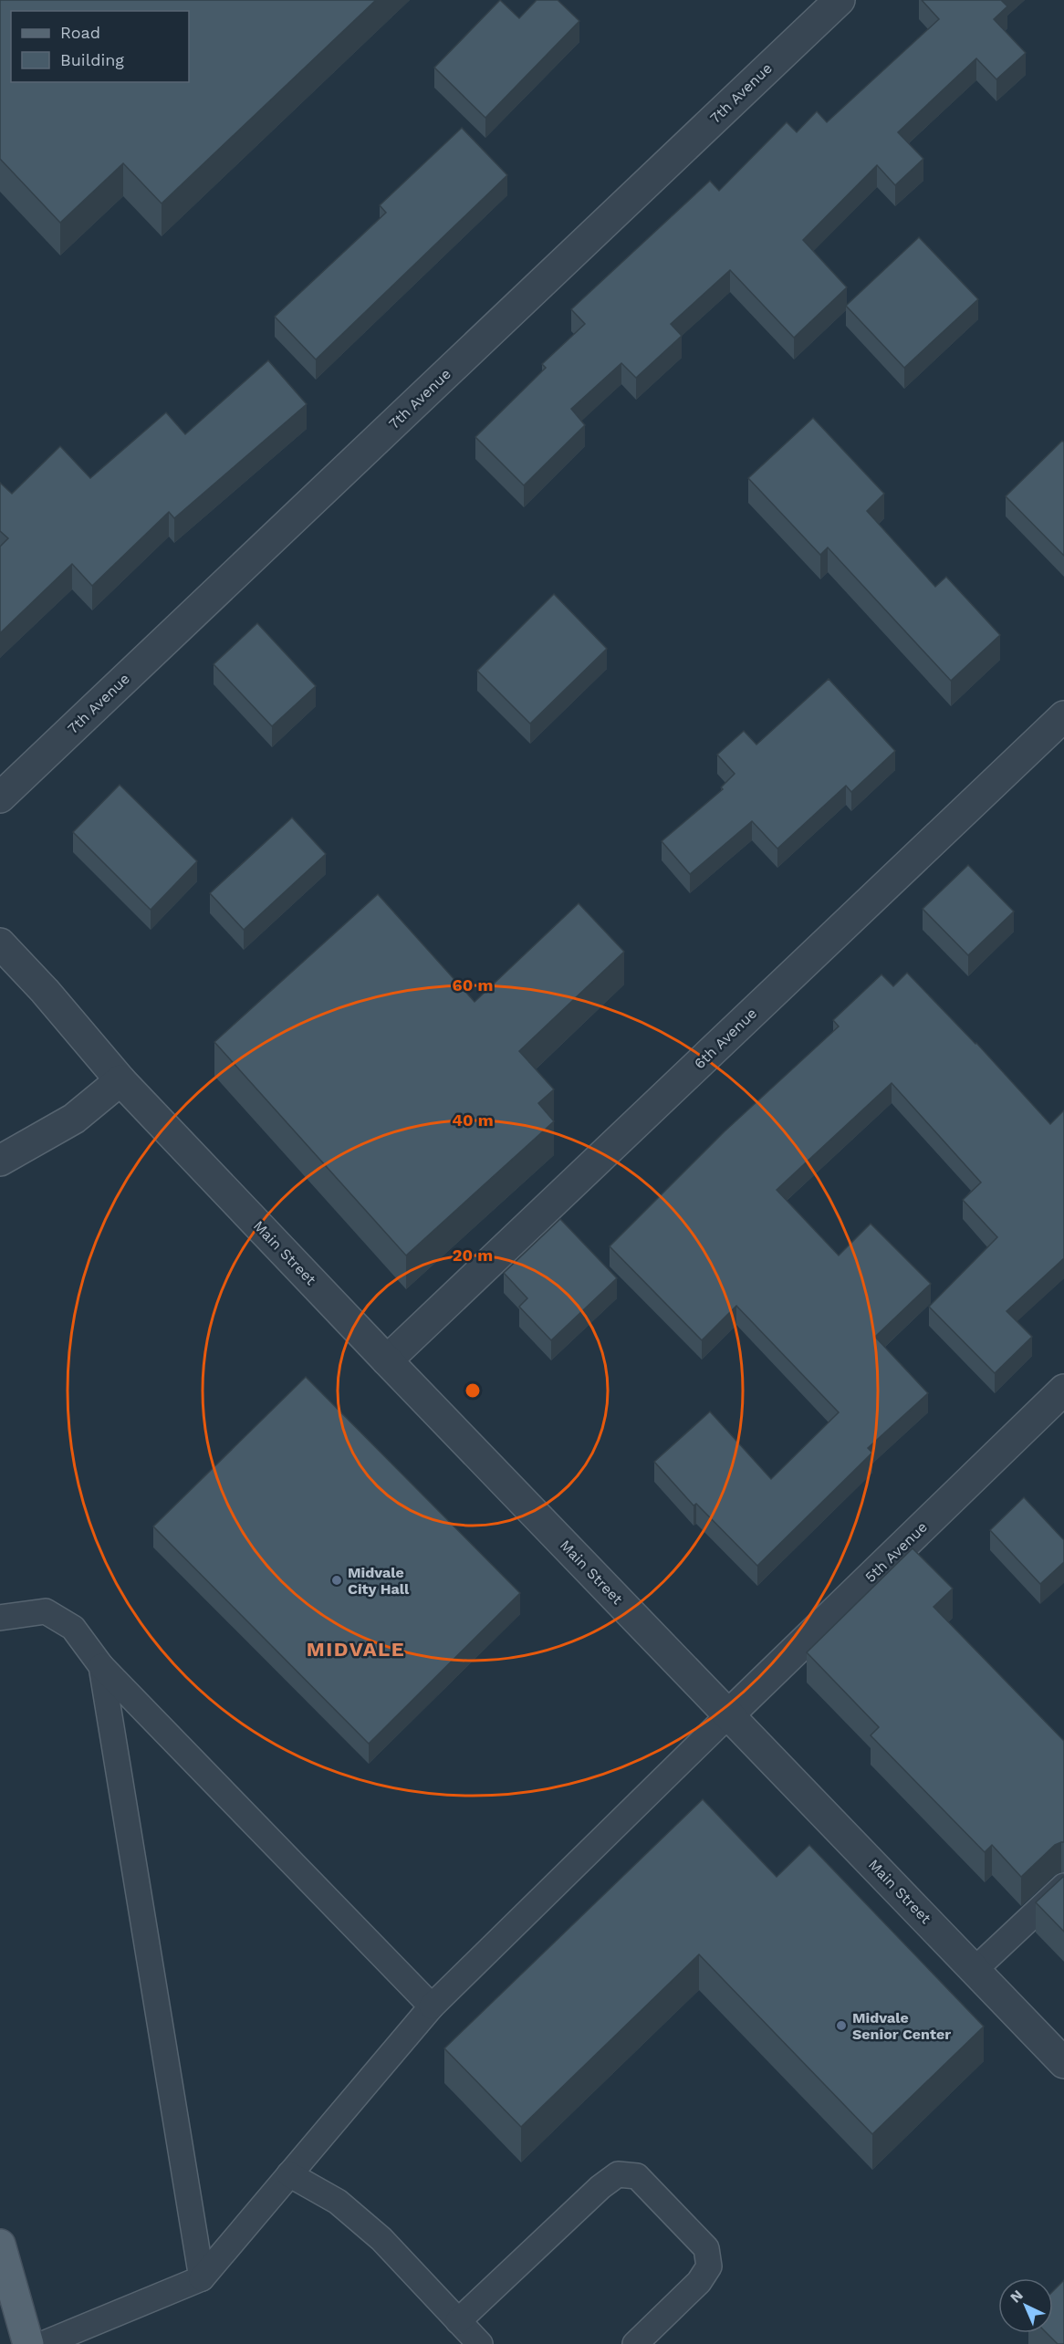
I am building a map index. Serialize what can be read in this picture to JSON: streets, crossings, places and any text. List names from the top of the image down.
{
  "streets": {
    "street": [
      "7th Avenue",
      "6th Avenue",
      "Main Street",
      "5th Avenue"
    ]
  },
  "crossings": [
    ["6th Avenue", "Main Street"],
    ["Main Street", "5th Avenue"]
  ],
  "districts": ["MIDVALE"],
  "places": ["Midvale City Hall", "Midvale Senior Center"],
  "legend": ["Road", "Building"],
  "north": "top left",
  "rings": ["60 m", "40 m", "20 m"]
}
